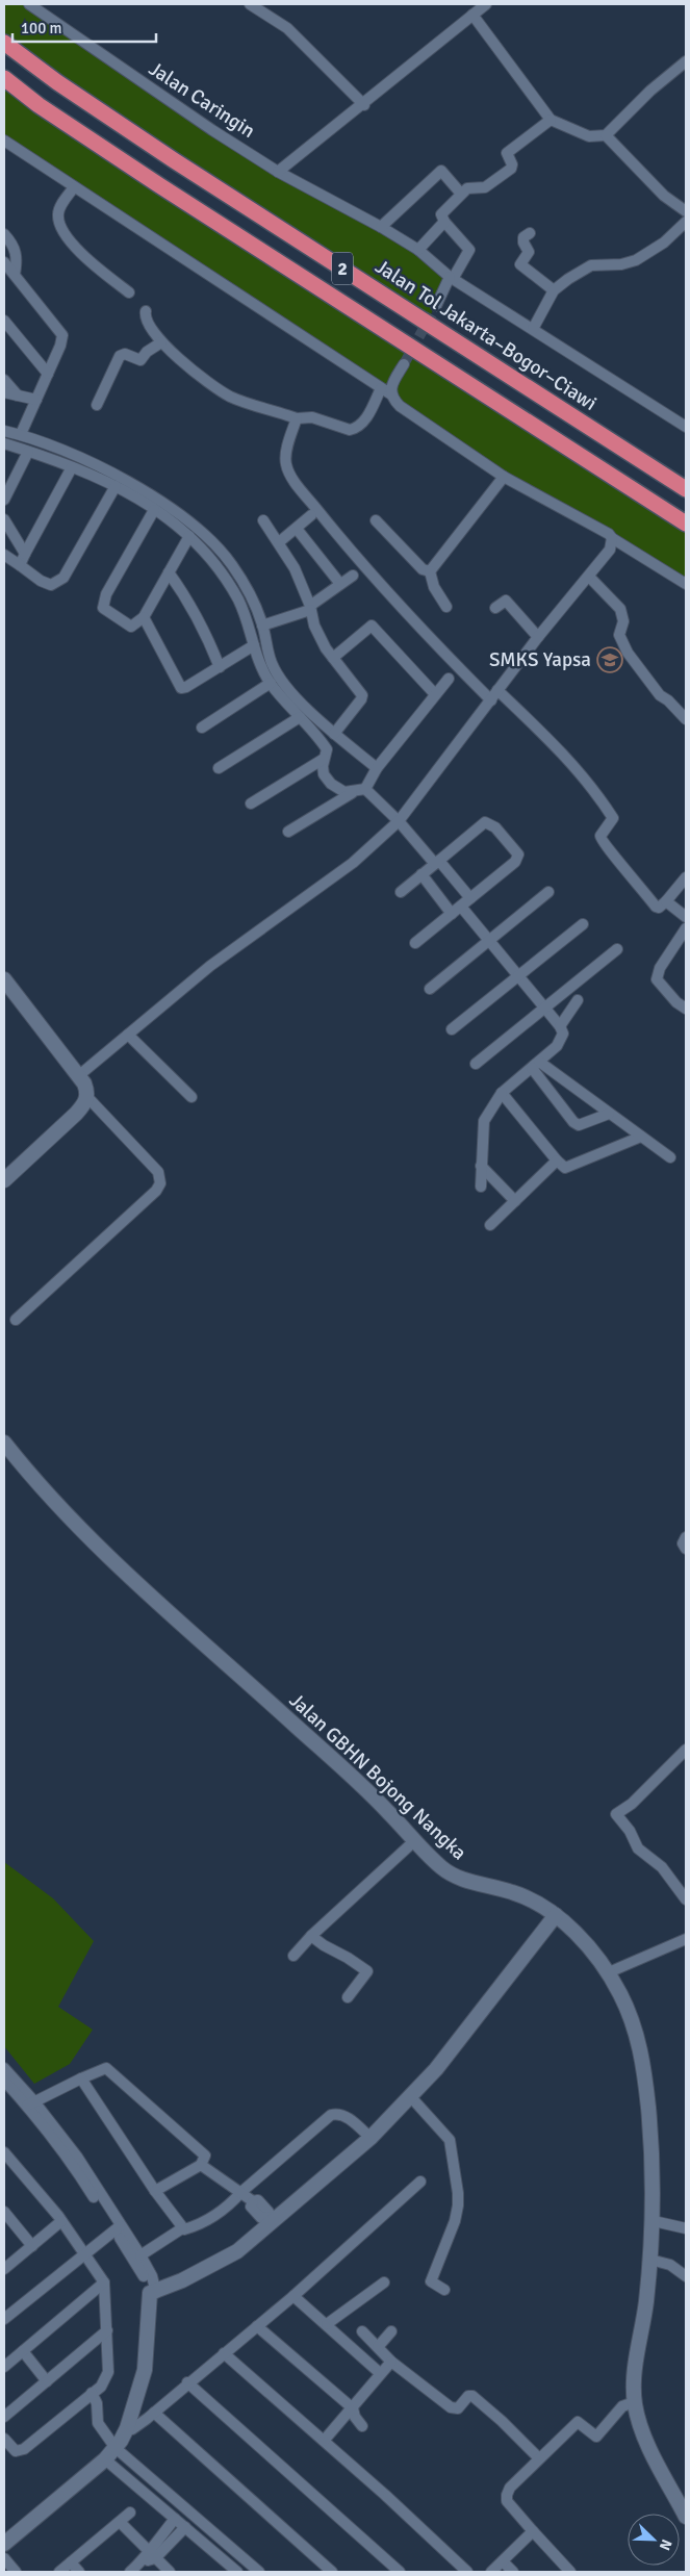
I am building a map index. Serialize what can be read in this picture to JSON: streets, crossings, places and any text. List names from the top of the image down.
{
  "streets": {
    "highway": ["2", "Jalan Tol Jakarta–Bogor–Ciawi"],
    "street": ["Jalan Caringin", "Jalan GBHN Bojong Nangka"]
  },
  "places": {
    "school or university": ["SMKS Yapsa"]
  },
  "scale_bar": "100 m",
  "north": "bottom right"
}
